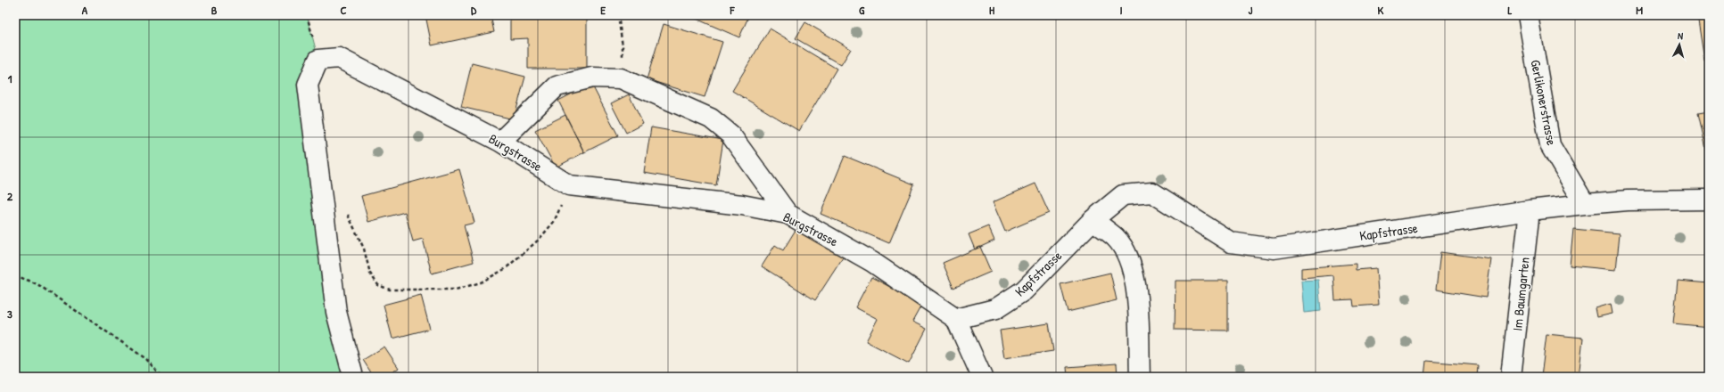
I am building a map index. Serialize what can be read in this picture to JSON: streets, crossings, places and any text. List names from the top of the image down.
{
  "streets": {
    "street": [
      "Gerlikonerstrasse",
      "Burgstrasse",
      "Kapfstrasse",
      "Im Baumgarten"
    ]
  },
  "crossings": [
    ["Gerlikonerstrasse", "Kapfstrasse"],
    ["Burgstrasse", "Kapfstrasse"],
    ["Kapfstrasse", "Im Baumgarten"]
  ],
  "north": "top",
  "grid": {
    "columns": [
      "A",
      "B",
      "C",
      "D",
      "E",
      "F",
      "G",
      "H",
      "I",
      "J",
      "K",
      "L",
      "M"
    ],
    "rows": ["1", "2", "3"]
  }
}
